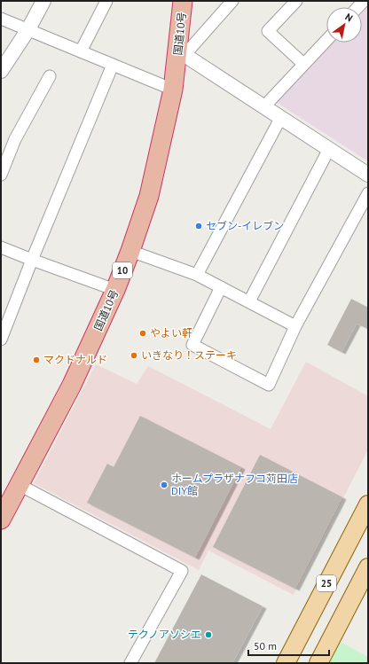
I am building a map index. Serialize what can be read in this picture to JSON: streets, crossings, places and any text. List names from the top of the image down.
{
  "streets": {
    "highway": ["国道10号", "10"],
    "main road": ["25"]
  },
  "places": [
    "セブン-イレブン",
    "やよい軒",
    "いきなり！ステーキ",
    "マクドナルド",
    "ホームプラザナフコ苅田店 DIY館",
    "テクノアソシエ"
  ],
  "scale_bar": "50 m",
  "north": "top right"
}
